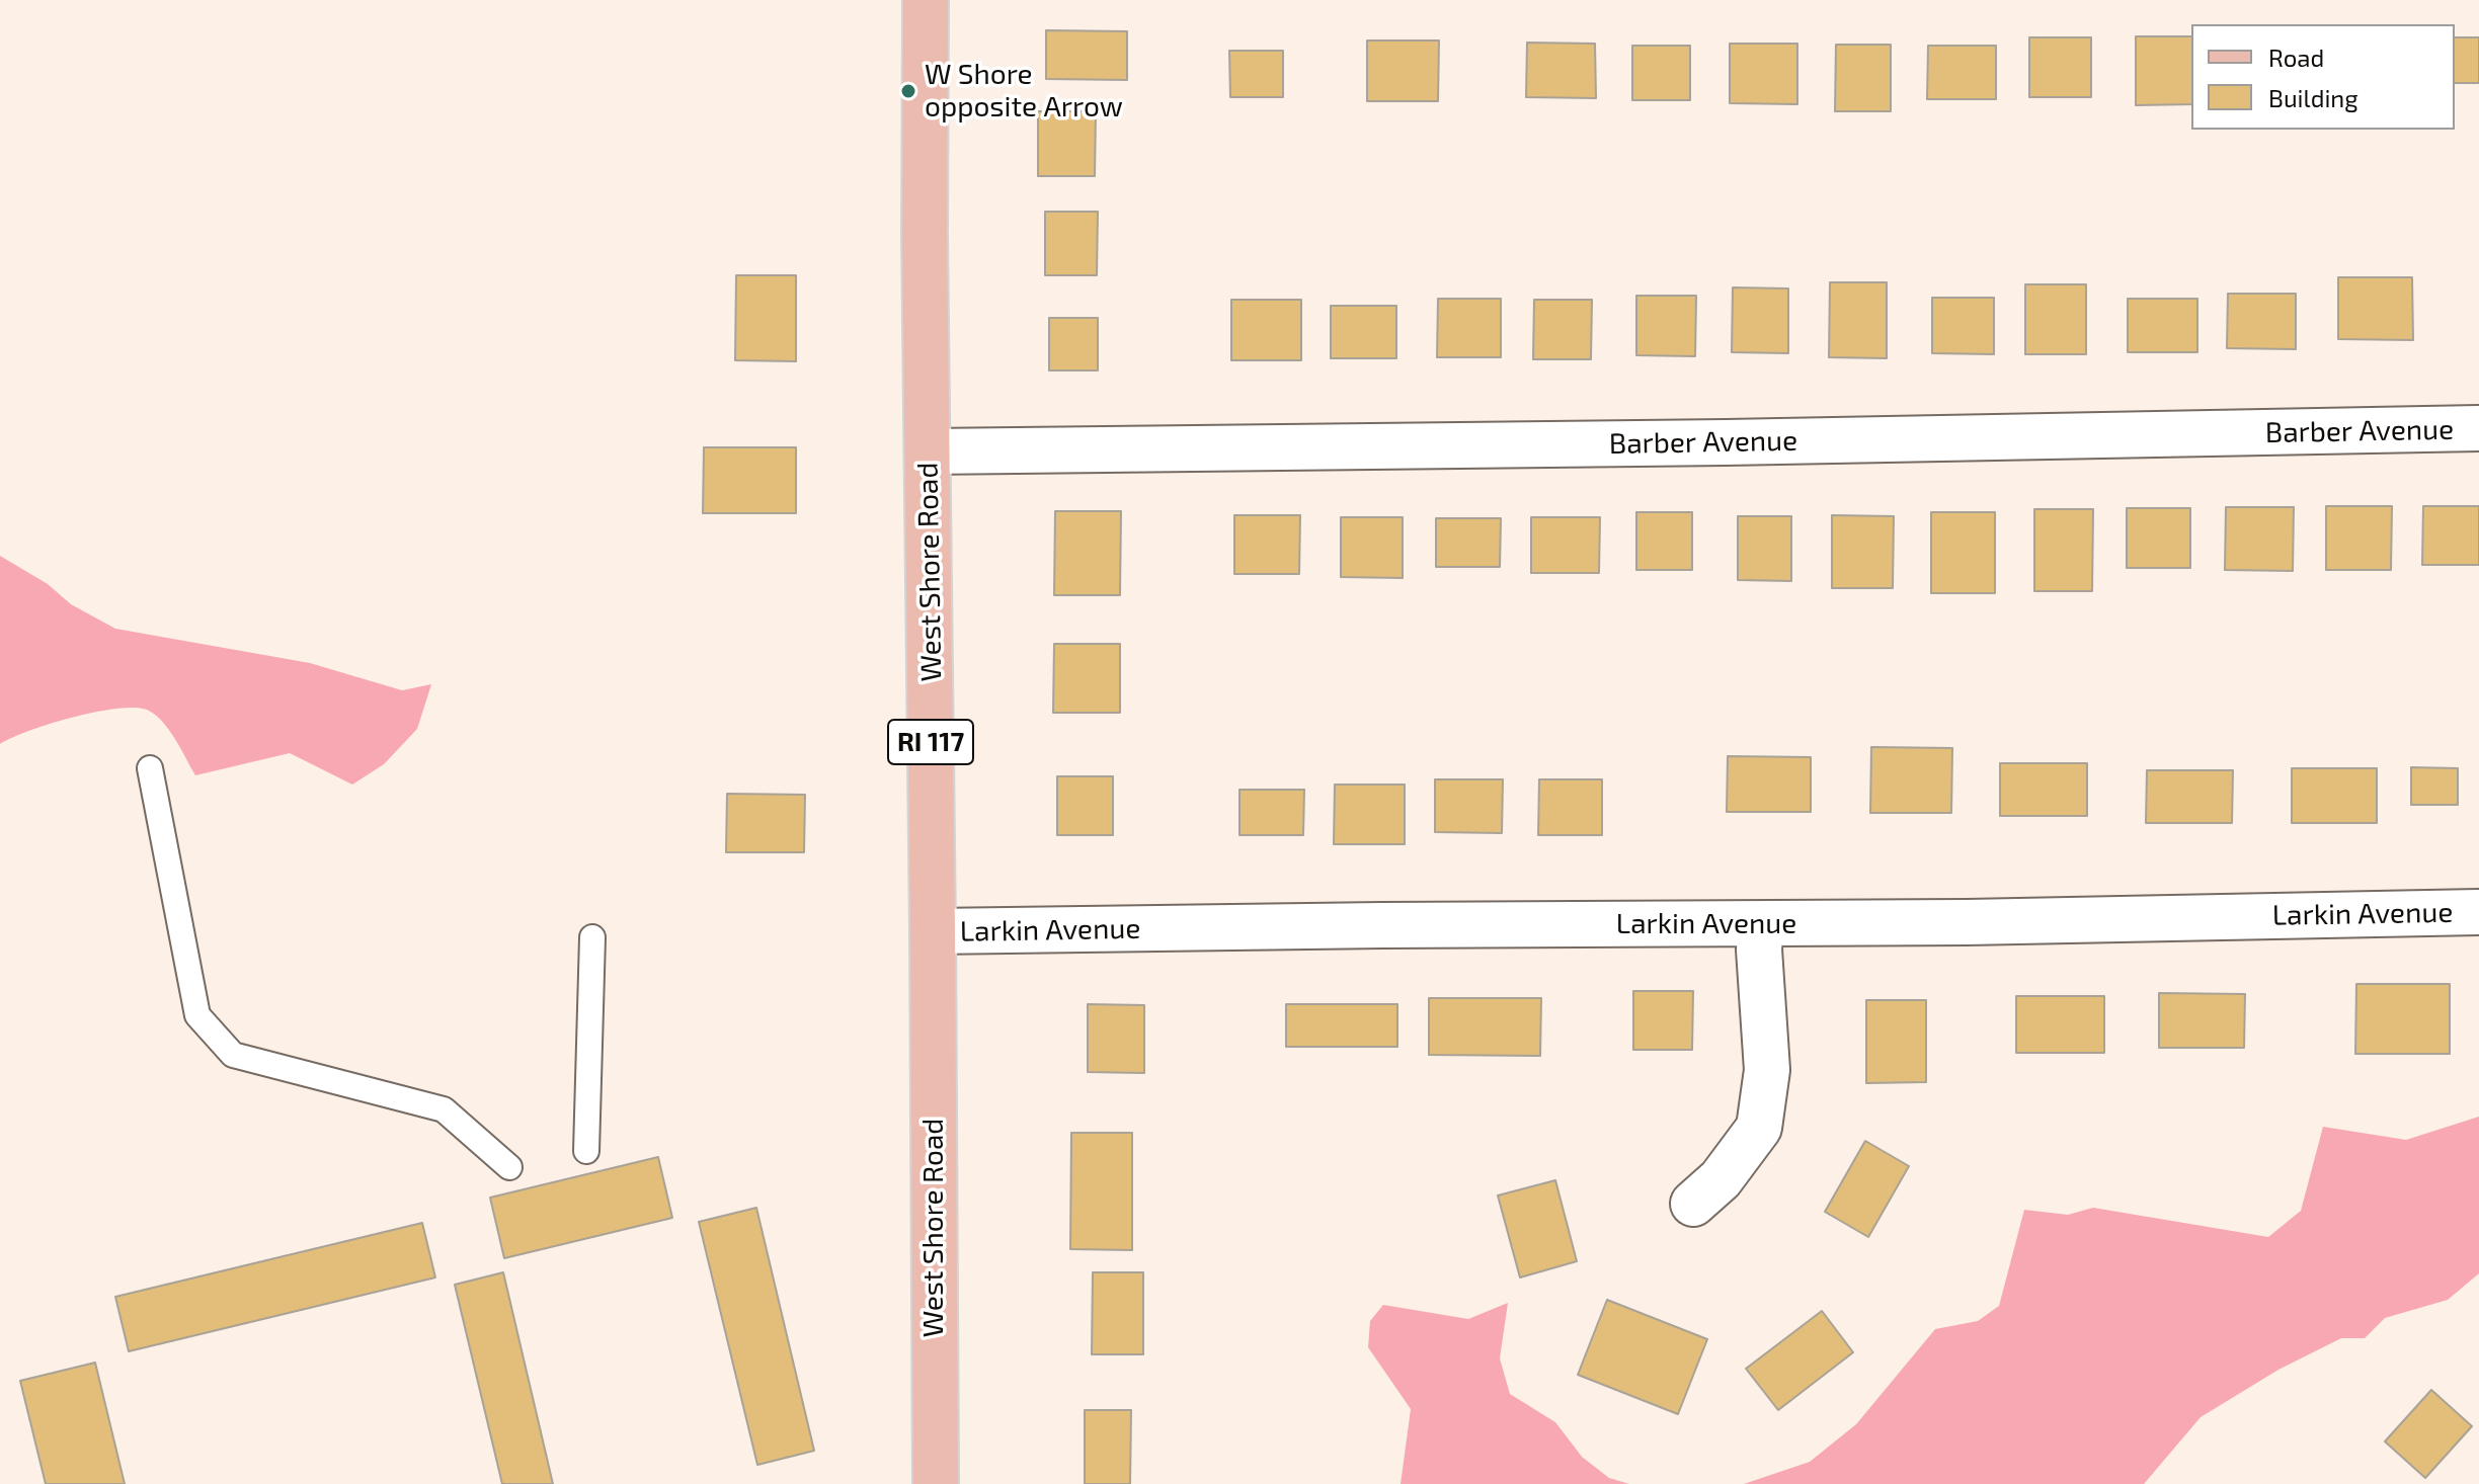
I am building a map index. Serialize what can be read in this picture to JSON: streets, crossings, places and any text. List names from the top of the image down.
{
  "streets": {
    "main road": ["West Shore Road", "RI 117"],
    "street": ["Barber Avenue", "Larkin Avenue"]
  },
  "crossings": [
    ["Barber Avenue", "West Shore Road"],
    ["West Shore Road", "Larkin Avenue"]
  ],
  "places": ["W Shore opposite Arrow"],
  "legend": ["Road", "Building"]
}
